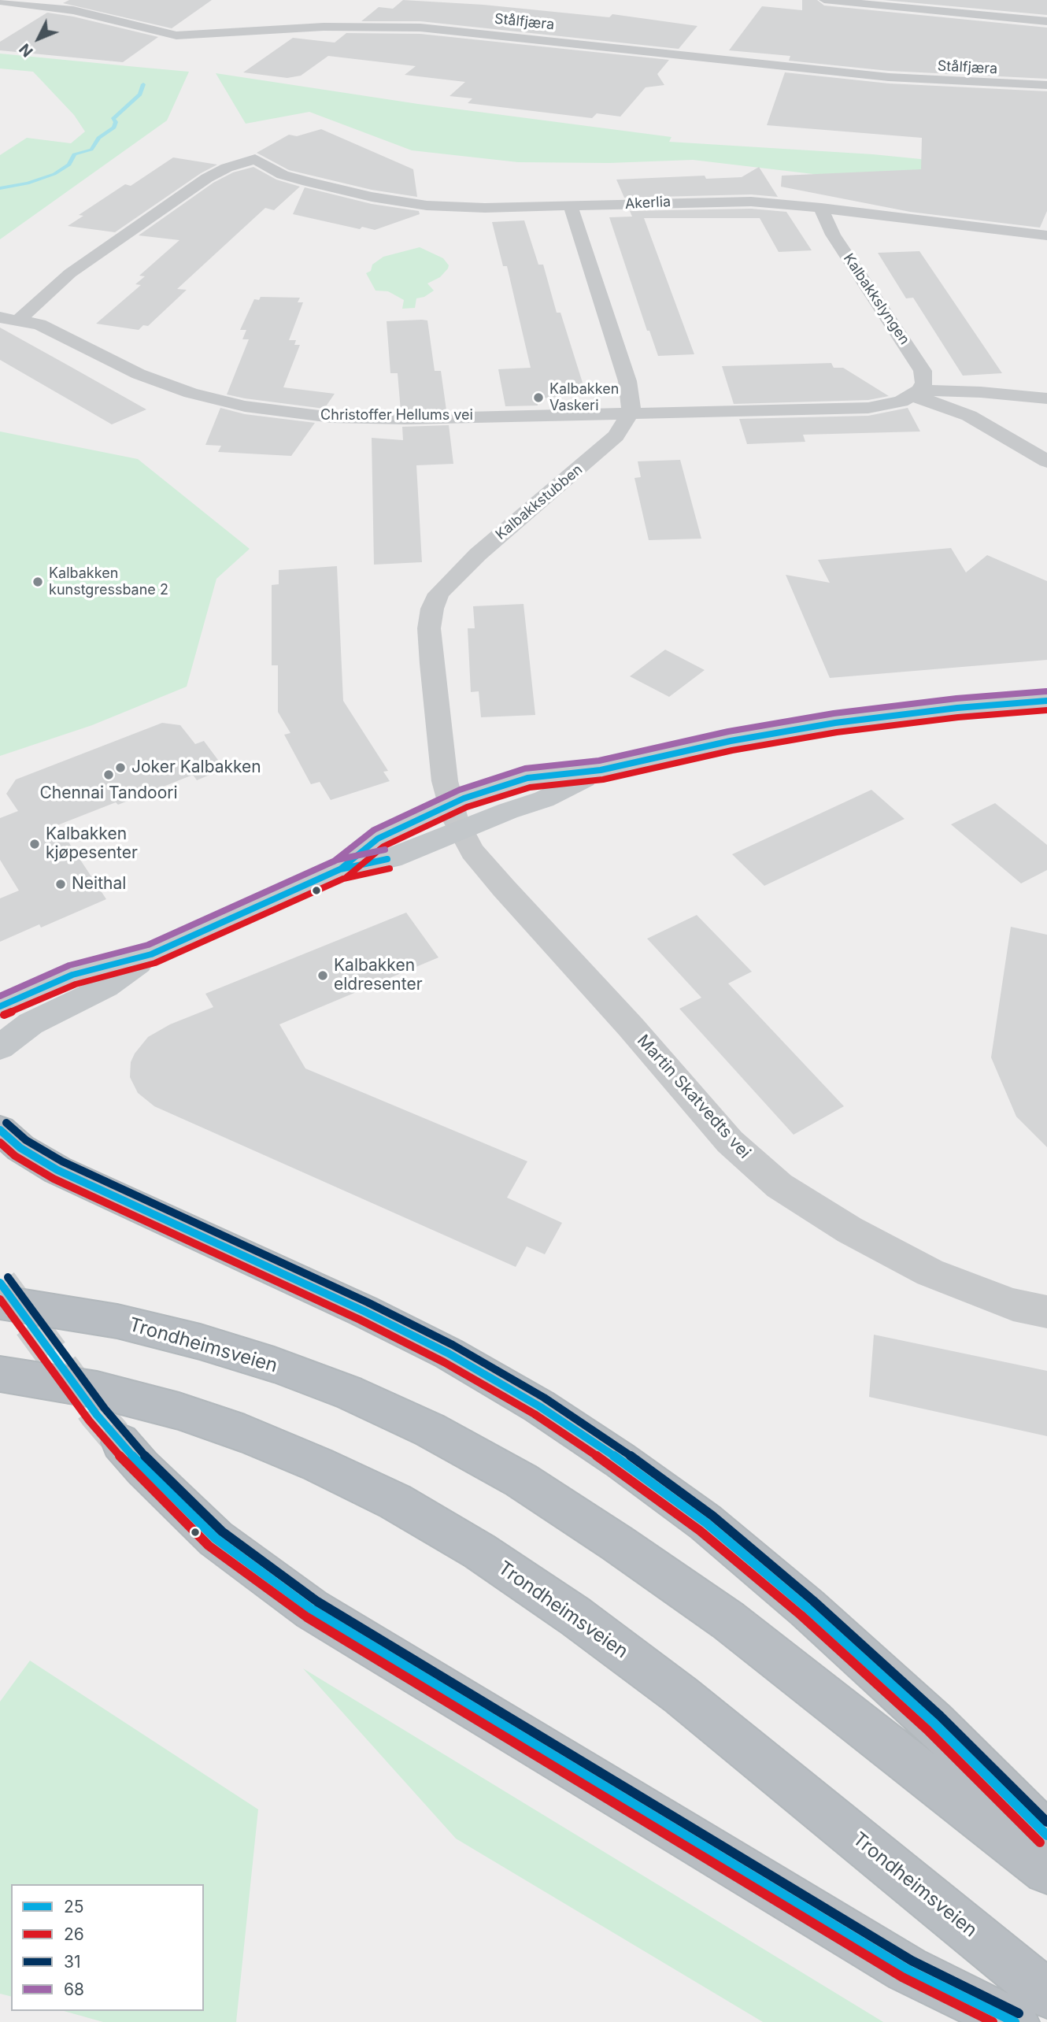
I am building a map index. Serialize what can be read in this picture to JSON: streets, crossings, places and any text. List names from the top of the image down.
{
  "streets": {
    "highway": ["Trondheimsveien"],
    "street": [
      "Stålfjæra",
      "Akerlia",
      "Kalbakkslyngen",
      "Christoffer Hellums vei",
      "Kalbakkstubben",
      "Martin Skatvedts vei"
    ]
  },
  "crossings": [
    ["Akerlia", "Kalbakkslyngen"],
    ["Akerlia", "Christoffer Hellums vei"],
    ["Kalbakkslyngen", "Christoffer Hellums vei"],
    ["Christoffer Hellums vei", "Kalbakkstubben"],
    ["Kalbakkstubben", "Martin Skatvedts vei"]
  ],
  "places": [
    "Kalbakken Vaskeri",
    "Kalbakken kunstgressbane 2",
    "Joker Kalbakken",
    "Chennai Tandoori",
    "Kalbakken kjøpesenter",
    "Neithal",
    "Kalbakken eldresenter"
  ],
  "lines": [
    "transit line 68",
    "transit line 25",
    "transit line 26",
    "transit line 31"
  ],
  "legend": [
    "25",
    "26",
    "31",
    "68"
  ],
  "north": "bottom left"
}
